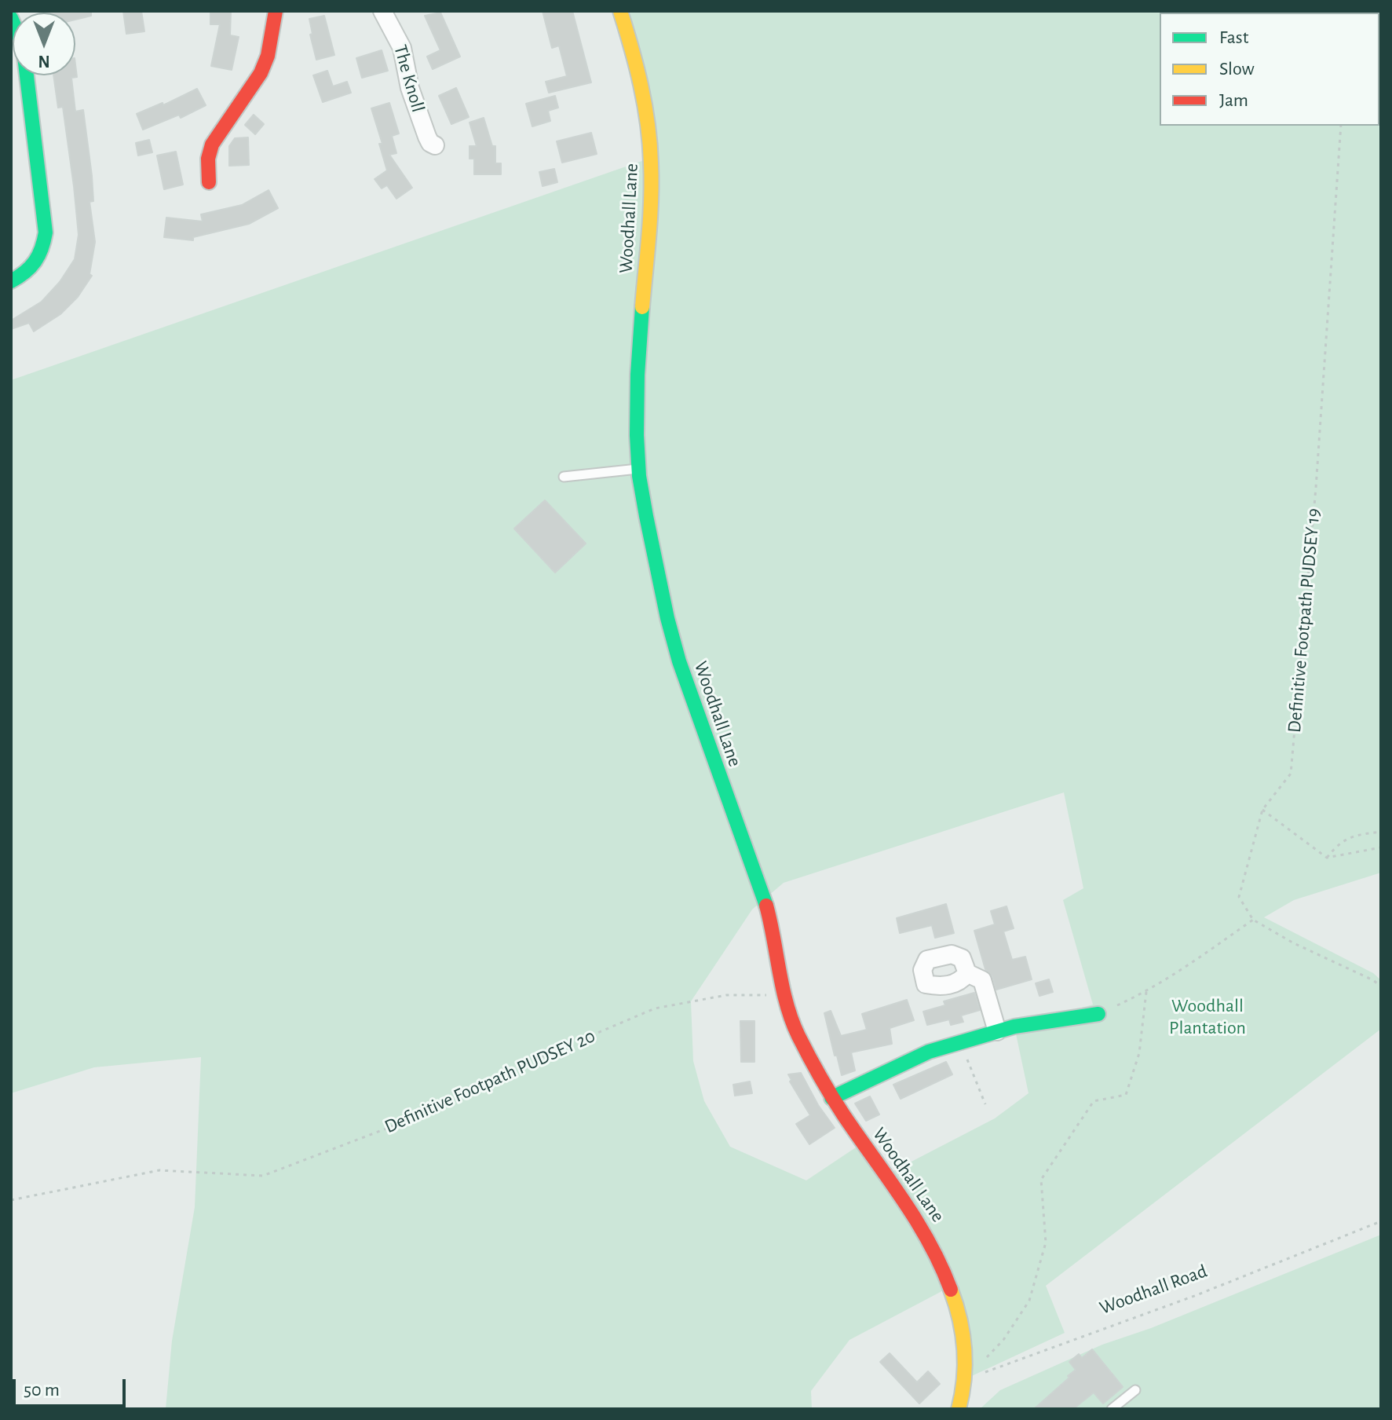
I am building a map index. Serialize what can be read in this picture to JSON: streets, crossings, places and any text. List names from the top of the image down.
{
  "streets": {
    "street": ["The Knoll", "Woodhall Lane"],
    "path": ["Definitive Footpath PUDSEY 19", "Definitive Footpath PUDSEY 20", "Woodhall Road"]
  },
  "crossings": [
    ["Woodhall Lane", "Definitive Footpath PUDSEY 20"],
    ["Woodhall Lane", "Woodhall Road"]
  ],
  "parks": ["Woodhall Plantation"],
  "legend": ["Fast", "Slow", "Jam"],
  "scale_bar": "50 m",
  "north": "bottom"
}
